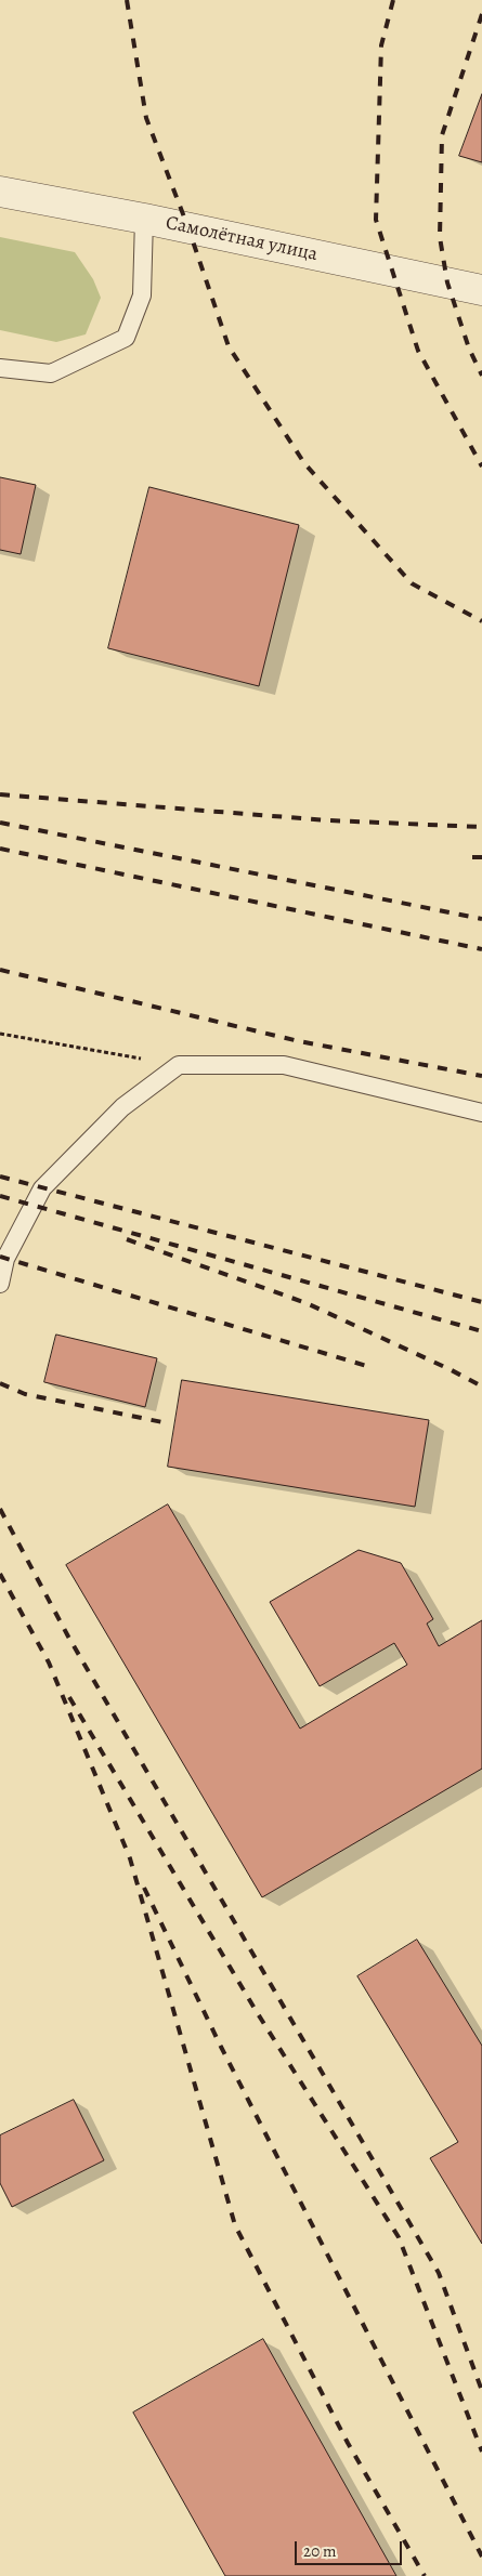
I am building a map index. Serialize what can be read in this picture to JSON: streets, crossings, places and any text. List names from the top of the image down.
{
  "streets": {
    "street": ["Самолётная улица"]
  },
  "scale_bar": "20 m"
}
